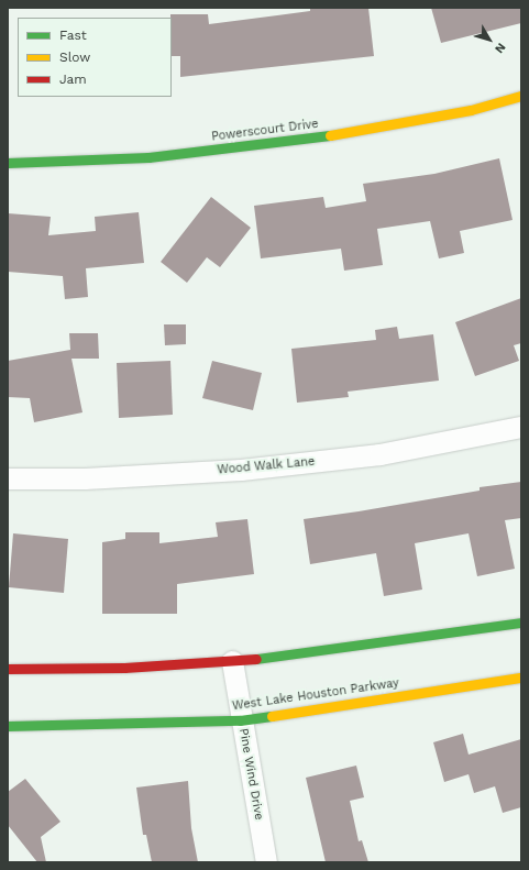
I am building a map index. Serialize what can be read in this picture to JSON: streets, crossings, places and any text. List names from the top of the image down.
{
  "streets": {
    "main road": ["Powerscourt Drive", "West Lake Houston Parkway"],
    "street": ["Wood Walk Lane", "Pine Wind Drive"]
  },
  "crossings": [
    ["West Lake Houston Parkway", "Pine Wind Drive"]
  ],
  "legend": ["Fast", "Slow", "Jam"],
  "north": "bottom right"
}
